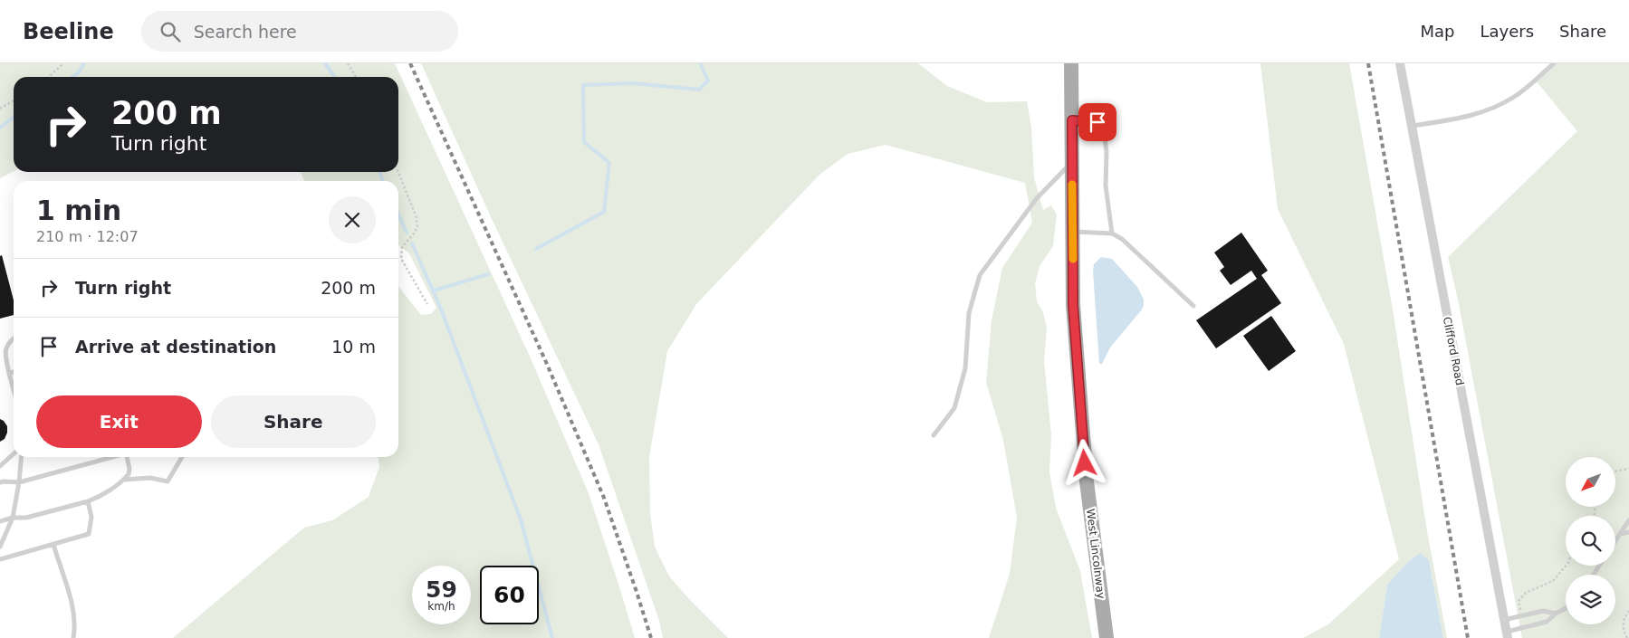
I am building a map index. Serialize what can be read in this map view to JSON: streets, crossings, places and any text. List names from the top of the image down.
{
  "streets": {
    "main road": ["West Lincolnway"],
    "street": ["Clifford Road"]
  },
  "north": "bottom left",
  "page": {
    "header": "Beeline",
    "search": "Search here",
    "nav": ["Map", "Layers", "Share"],
    "turn": ["200 m", "Turn right"],
    "heading": ["1 min", "210 m · 12:07"],
    "list": [
      {
        "name": "Turn right",
        "value": "200 m"
      },
      {
        "name": "Arrive at destination",
        "value": "10 m"
      }
    ],
    "buttons": ["Exit", "Share"],
    "speed": "59 km/h",
    "limit": "60"
  }
}
